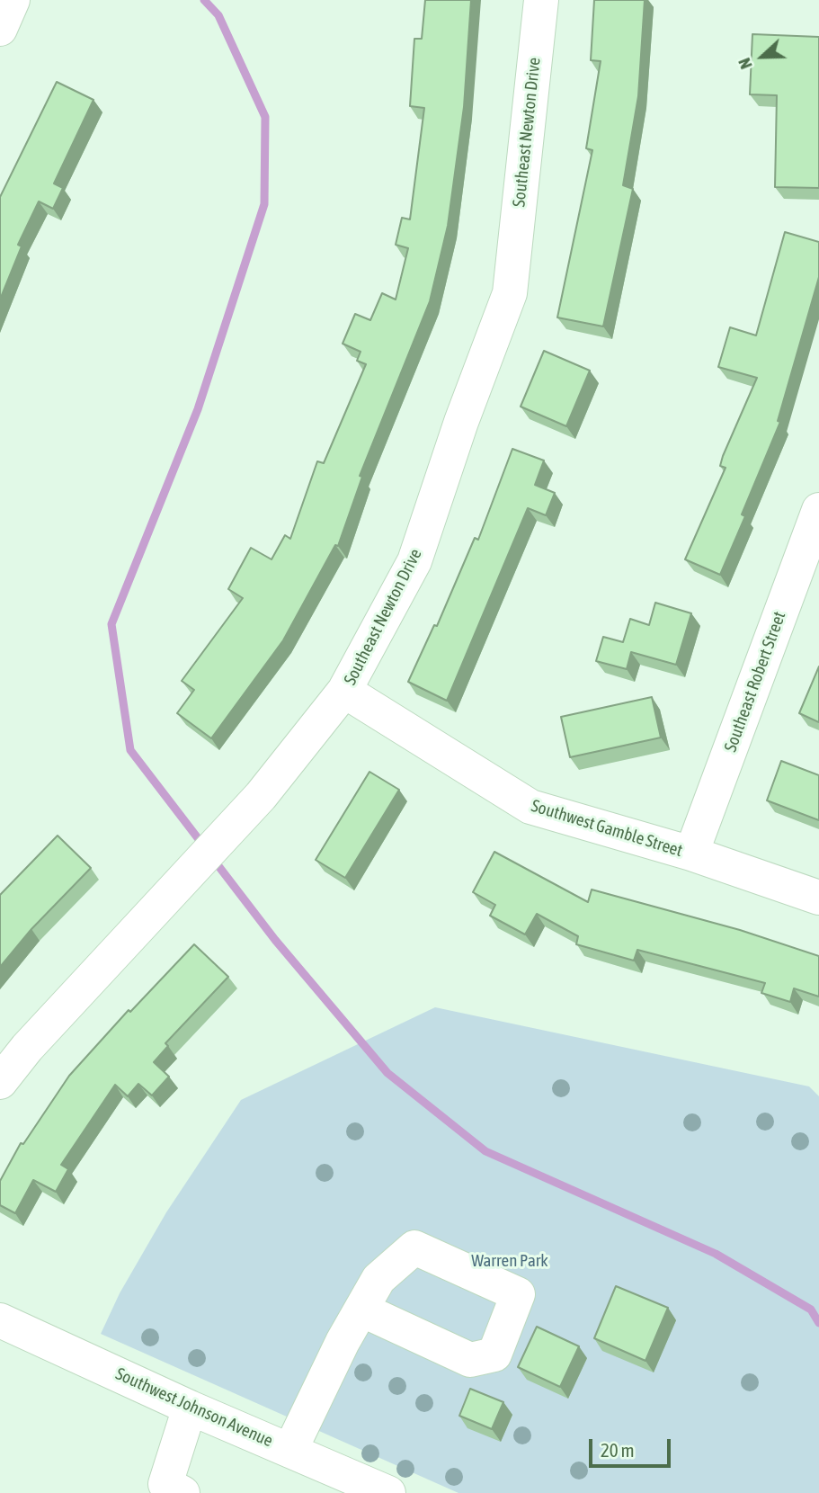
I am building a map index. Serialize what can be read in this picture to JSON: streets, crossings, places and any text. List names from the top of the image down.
{
  "streets": {
    "street": [
      "Southeast Newton Drive",
      "Southeast Robert Street",
      "Southwest Gamble Street",
      "Southwest Johnson Avenue"
    ]
  },
  "crossings": [
    ["Southeast Newton Drive", "Southwest Gamble Street"],
    ["Southeast Robert Street", "Southwest Gamble Street"]
  ],
  "parks": ["Warren Park"],
  "scale_bar": "20 m",
  "north": "left"
}
